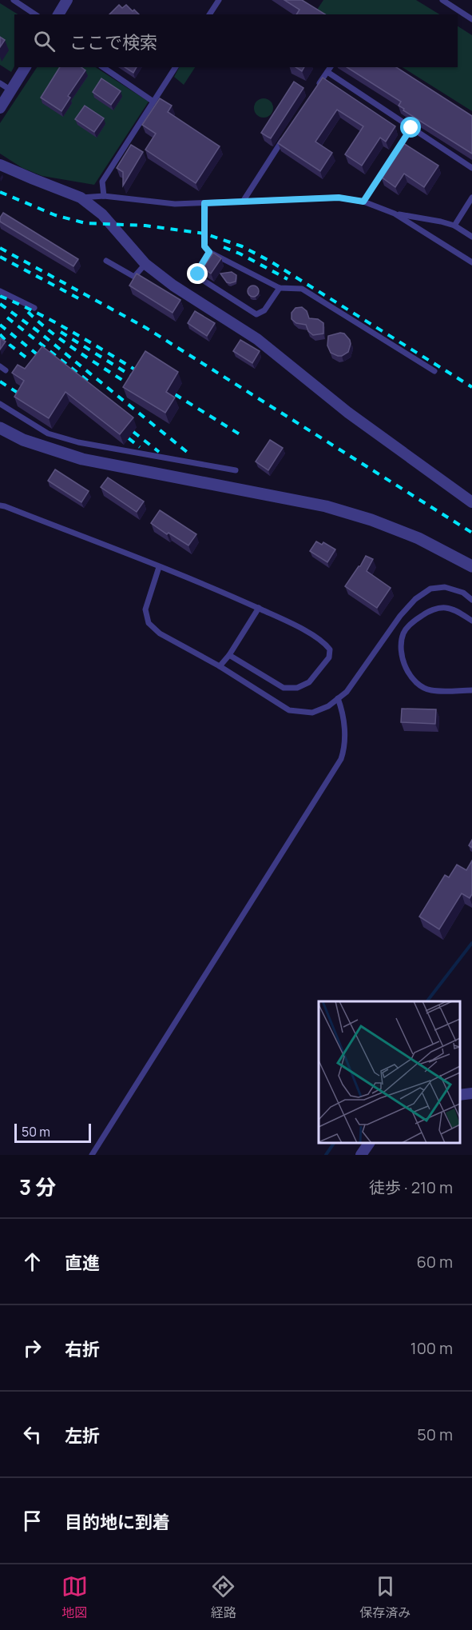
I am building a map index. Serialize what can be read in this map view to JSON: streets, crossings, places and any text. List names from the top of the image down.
{
  "scale_bar": "50 m",
  "page": {
    "search": "ここで検索",
    "scale": "50 m",
    "heading": ["3 分", "徒歩 · 210 m"],
    "list": [
      ["直進", "60 m"],
      ["右折", "100 m"],
      ["左折", "50 m"],
      "目的地に到着"
    ],
    "nav": ["地図", "経路", "保存済み"]
  }
}
